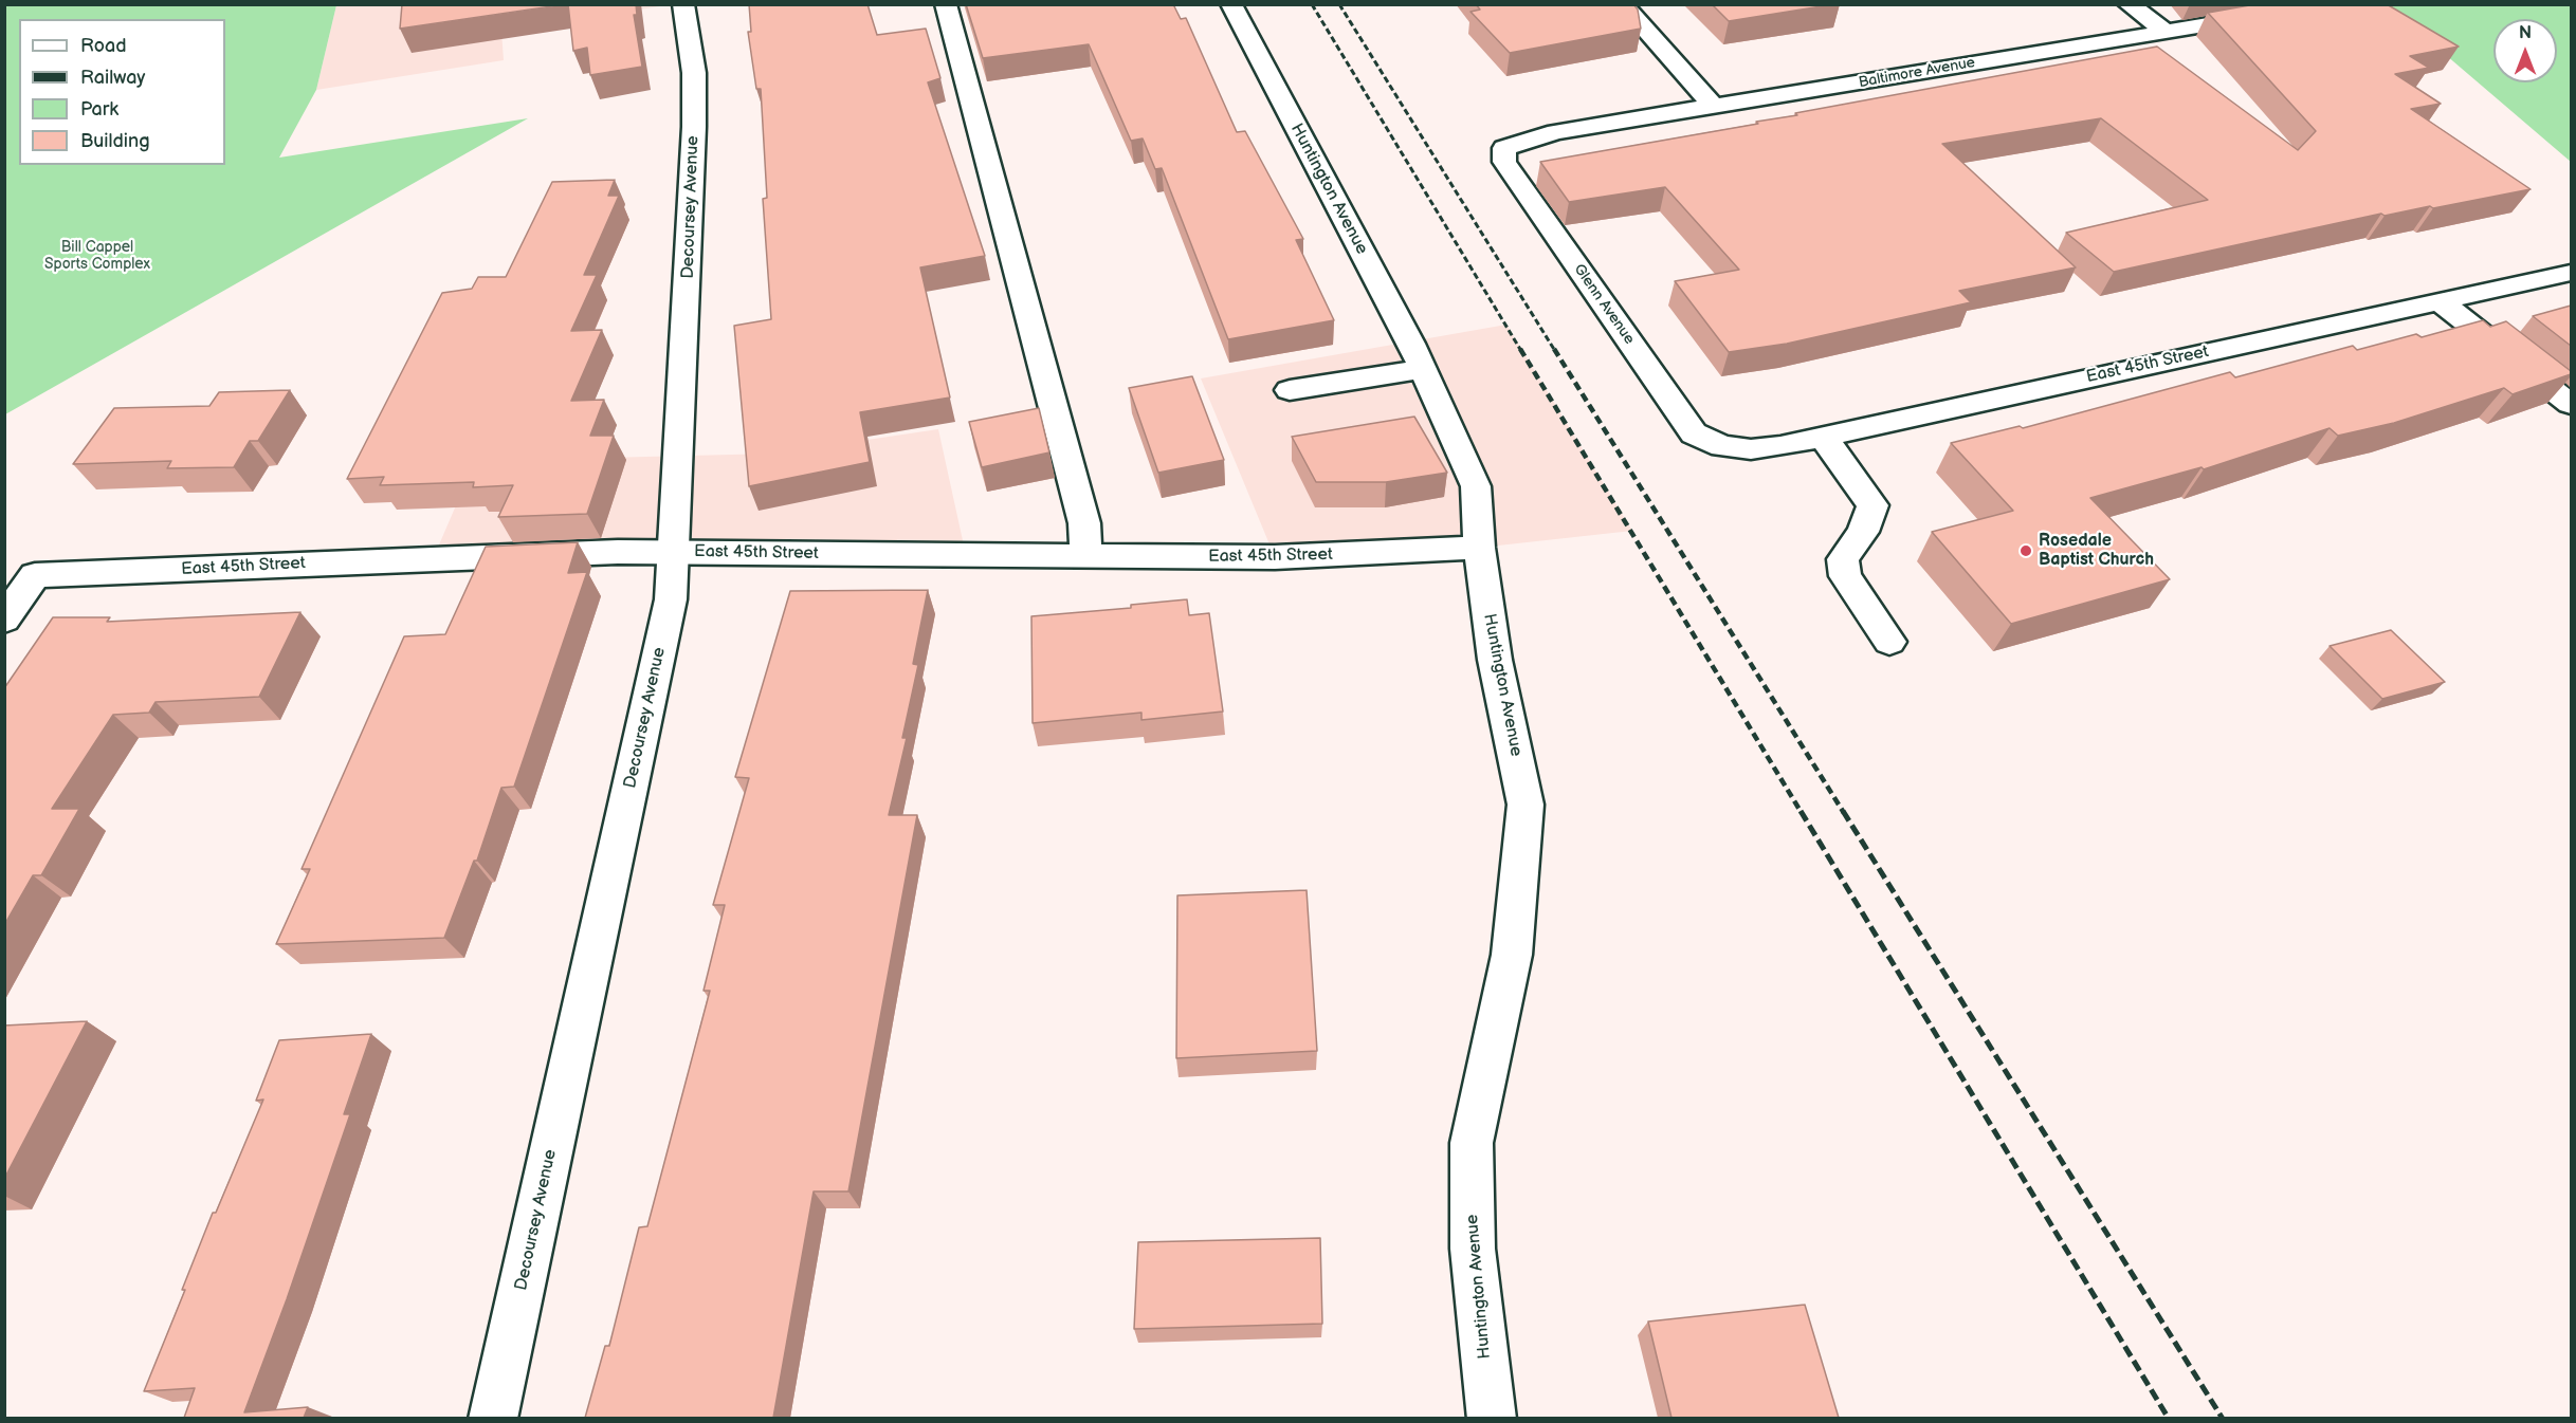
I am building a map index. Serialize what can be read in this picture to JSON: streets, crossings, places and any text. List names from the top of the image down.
{
  "streets": {
    "street": [
      "Baltimore Avenue",
      "Huntington Avenue",
      "Decoursey Avenue",
      "Glenn Avenue",
      "East 45th Street"
    ]
  },
  "crossings": [
    ["Baltimore Avenue", "Glenn Avenue"],
    ["Huntington Avenue", "East 45th Street"],
    ["Decoursey Avenue", "East 45th Street"],
    ["Glenn Avenue", "East 45th Street"]
  ],
  "parks": ["Bill Cappel Sports Complex"],
  "places": ["Rosedale Baptist Church"],
  "legend": [
    "Road",
    "Railway",
    "Park",
    "Building"
  ],
  "north": "top"
}
